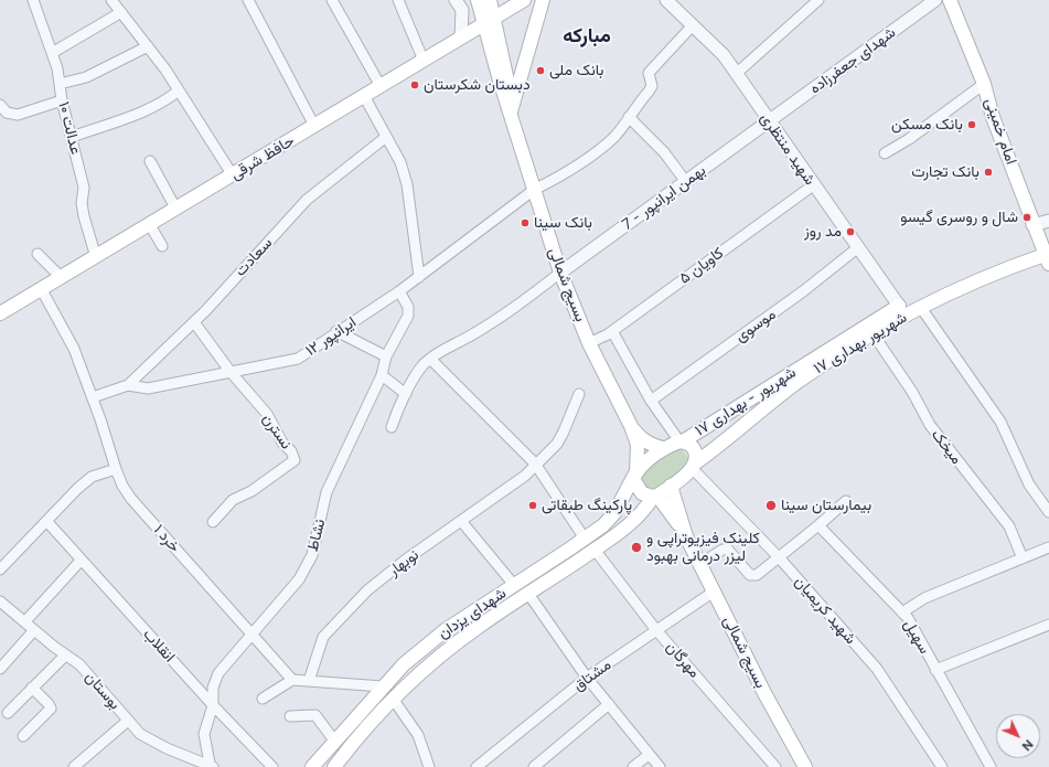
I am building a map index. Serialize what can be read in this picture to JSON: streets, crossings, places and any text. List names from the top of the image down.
{
  "streets": {
    "main road": [
      "امام خمینی",
      "حافظ شرقی",
      "بسیج شمالی",
      "۱۷ شهریور بهداری",
      "۱۷ شهریور - بهداری",
      "شهدای یزدان"
    ],
    "street": [
      "شهدای جعفرزاده",
      "عدالت ۱۰",
      "شهید منتظری",
      "بهمن ایرانپور - 7",
      "سعادت",
      "کاویان ۵",
      "موسوی",
      "ایرانپور ۱۲",
      "نسترن",
      "میخک",
      "نشاط",
      "خرد ۱",
      "نوبهار",
      "شهید کریمیان",
      "سهیل",
      "انقلاب",
      "مهرگان",
      "مشتاق",
      "بوستان"
    ]
  },
  "crossings": [
    ["شهدای جعفرزاده", "شهید منتظری"],
    ["شهدای جعفرزاده", "بهمن ایرانپور - 7"],
    ["عدالت ۱۰", "حافظ شرقی"],
    ["امام خمینی", "۱۷ شهریور بهداری"],
    ["شهید منتظری", "بهمن ایرانپور - 7"],
    ["شهید منتظری", "کاویان ۵"],
    ["شهید منتظری", "موسوی"],
    ["شهید منتظری", "ایرانپور ۱۲"],
    ["شهید منتظری", "۱۷ شهریور - بهداری"],
    ["حافظ شرقی", "بسیج شمالی"],
    ["حافظ شرقی", "خرد ۱"],
    ["بهمن ایرانپور - 7", "بسیج شمالی"],
    ["سعادت", "ایرانپور ۱۲"],
    ["سعادت", "نسترن"],
    ["کاویان ۵", "بسیج شمالی"],
    ["بسیج شمالی", "ایرانپور ۱۲"],
    ["بسیج شمالی", "۱۷ شهریور بهداری"],
    ["بسیج شمالی", "۱۷ شهریور - بهداری"],
    ["بسیج شمالی", "شهدای یزدان"],
    ["بسیج شمالی", "مشتاق"],
    ["ایرانپور ۱۲", "نسترن"],
    ["ایرانپور ۱۲", "نشاط"],
    ["ایرانپور ۱۲", "خرد ۱"],
    ["۱۷ شهریور بهداری", "میخک"],
    ["۱۷ شهریور بهداری", "شهید کریمیان"],
    ["۱۷ شهریور بهداری", "شهدای یزدان"],
    ["۱۷ شهریور - بهداری", "شهدای یزدان"],
    ["نشاط", "خرد ۱"],
    ["نشاط", "انقلاب"],
    ["نشاط", "بوستان"],
    ["شهدای یزدان", "مهرگان"],
    ["مهرگان", "مشتاق"]
  ],
  "districts": ["مبارکه"],
  "places": [
    "بانک ملی",
    "دبستان شکرستان",
    "بانک مسکن",
    "بانک تجارت",
    "شال و روسری گیسو",
    "بانک سینا",
    "مد روز",
    "پارکینگ طبقاتی",
    "بیمارستان سینا",
    "کلینک فیزیوتراپی و لیزر درمانی بهبود"
  ],
  "north": "bottom right"
}
